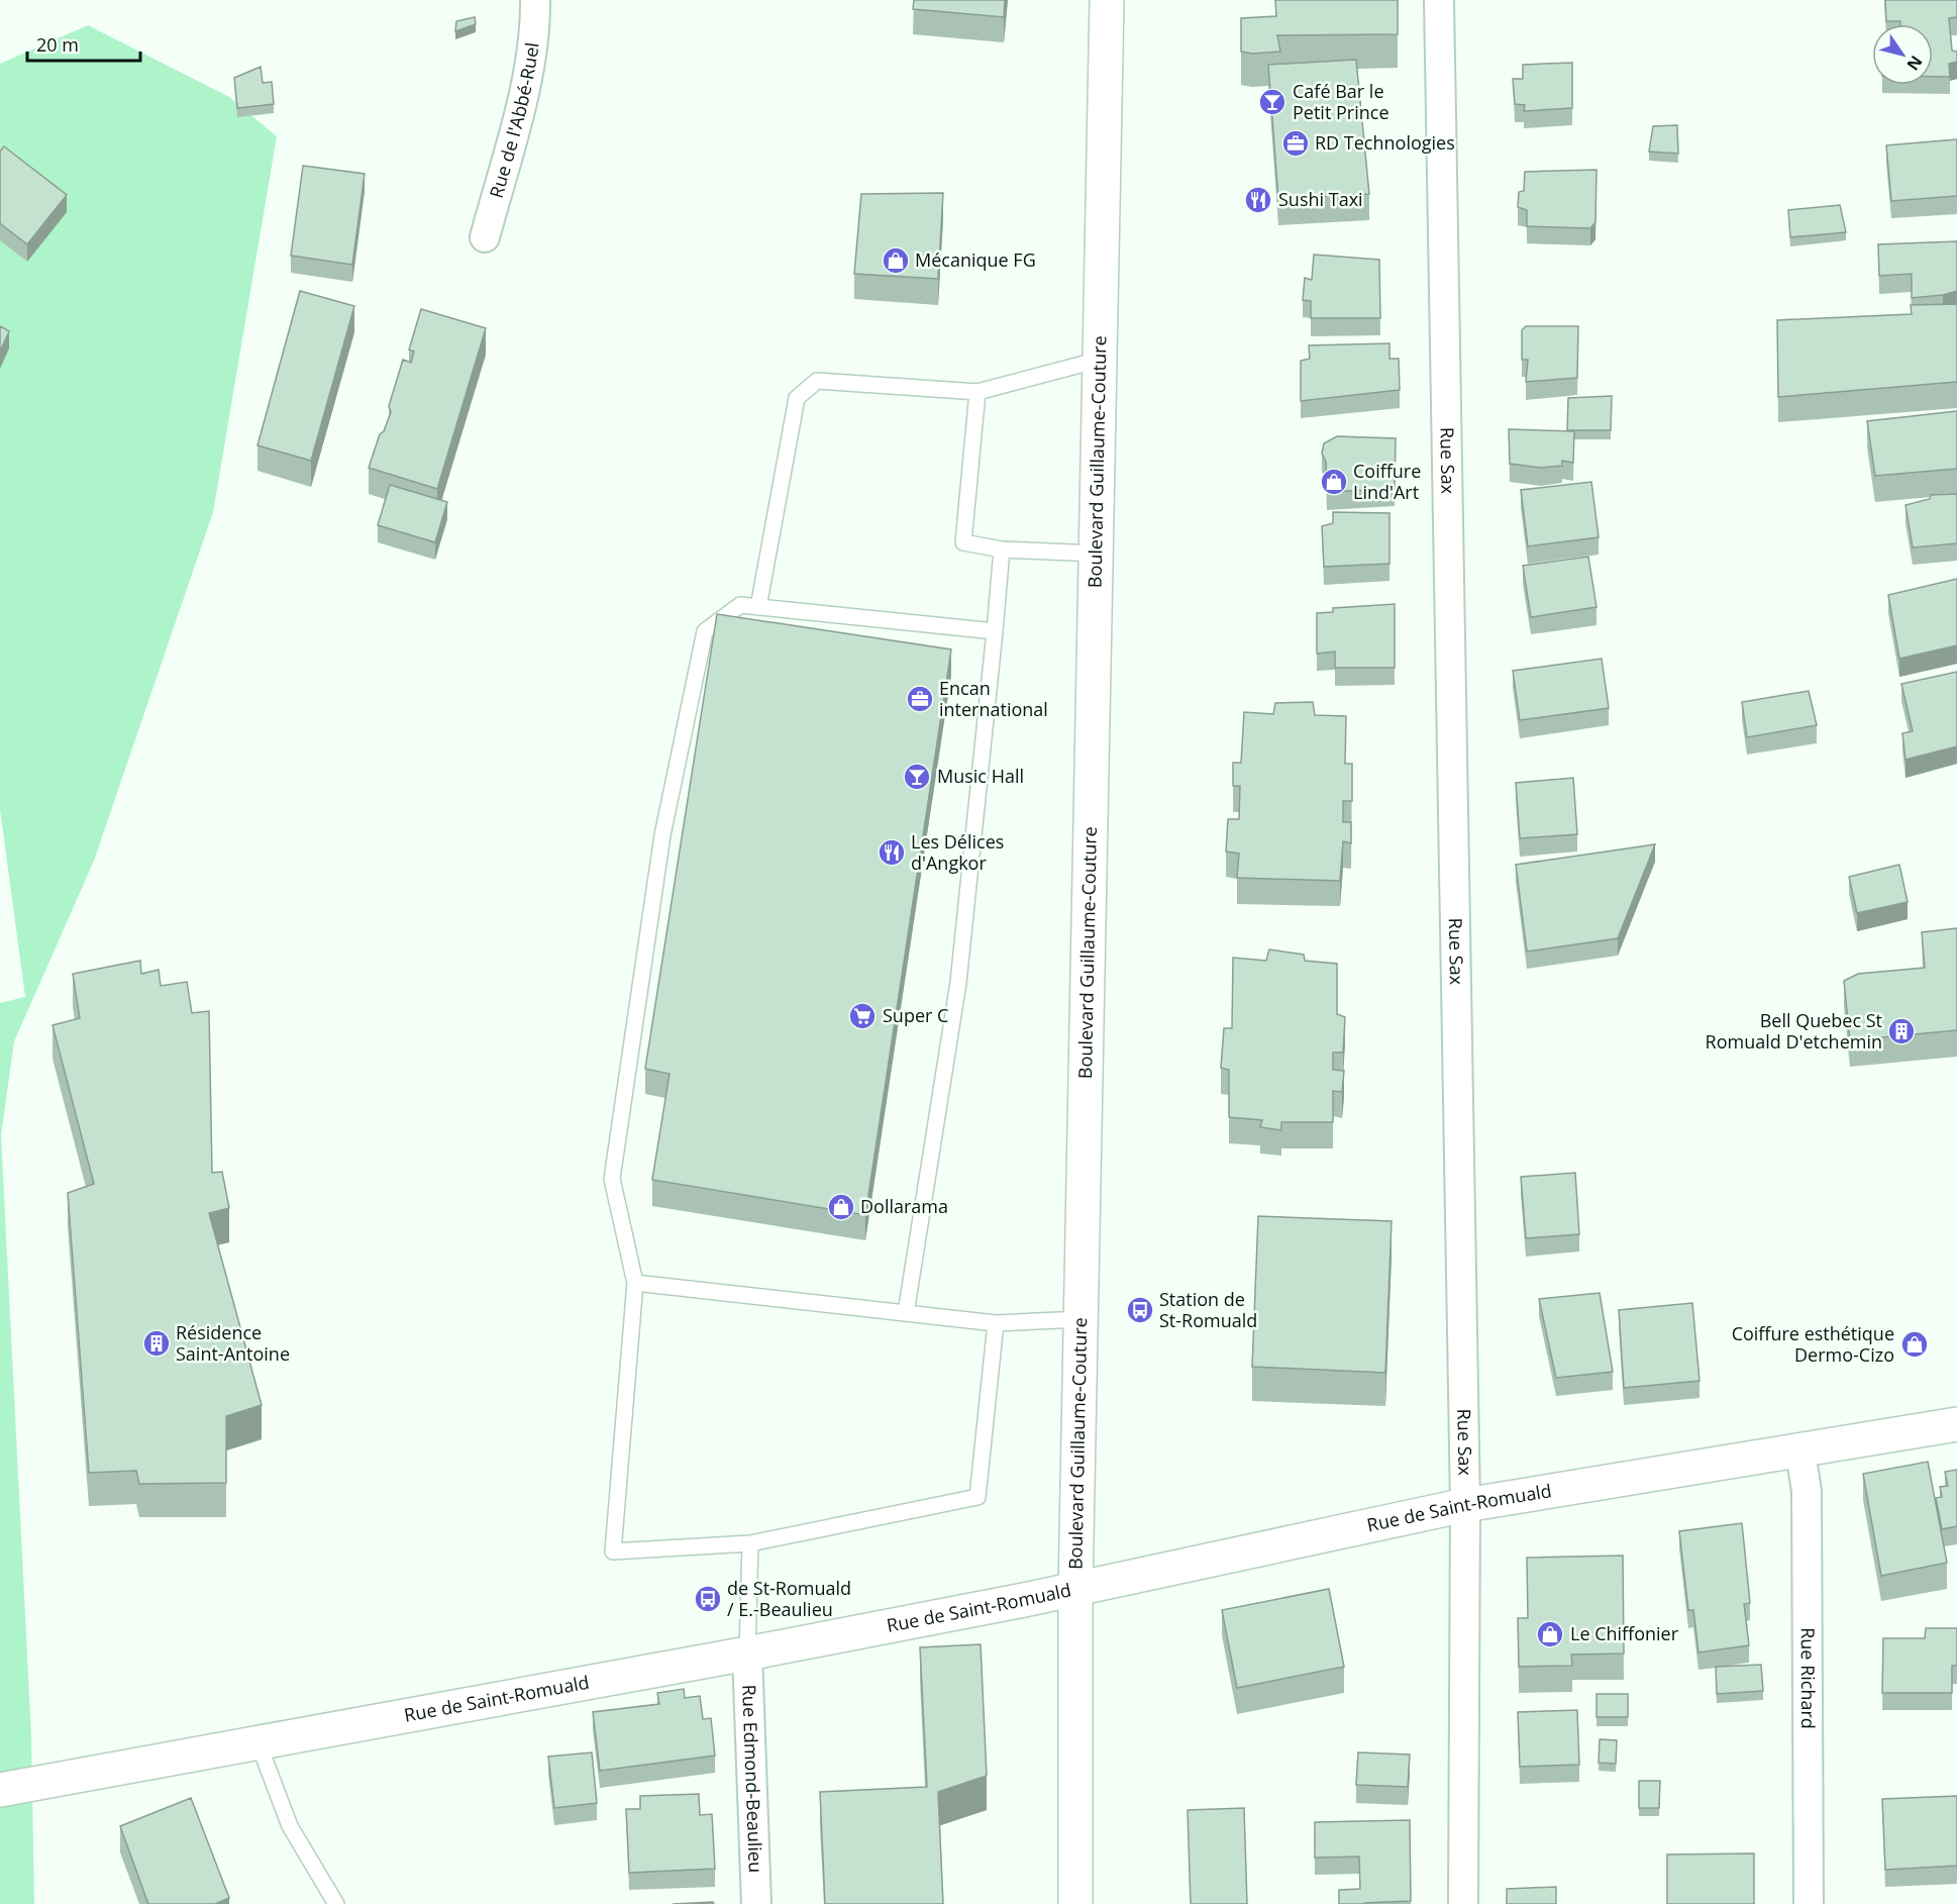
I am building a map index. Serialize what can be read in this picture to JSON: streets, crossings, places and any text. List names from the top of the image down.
{
  "streets": {
    "street": [
      "Rue de l'Abbé-Ruel",
      "Boulevard Guillaume-Couture",
      "Rue Sax",
      "Rue de Saint-Romuald",
      "Rue Richard",
      "Rue Edmond-Beaulieu"
    ]
  },
  "crossings": [
    ["Boulevard Guillaume-Couture", "Rue de Saint-Romuald"],
    ["Rue Sax", "Rue de Saint-Romuald"],
    ["Rue de Saint-Romuald", "Rue Richard"],
    ["Rue de Saint-Romuald", "Rue Edmond-Beaulieu"]
  ],
  "places": {
    "bar": ["Café Bar le Petit Prince", "Music Hall"],
    "office": ["RD Technologies", "Encan international"],
    "restaurant": ["Sushi Taxi", "Les Délices d'Angkor"],
    "shop": [
      "Mécanique FG",
      "Coiffure Lind'Art",
      "Dollarama",
      "Coiffure esthétique Dermo-Cizo",
      "Le Chiffonier"
    ],
    "supermarket": ["Super C"],
    "building": ["Bell Quebec St Romuald D'etchemin", "Résidence Saint-Antoine"],
    "bus stop": ["Station de St-Romuald", "de St-Romuald / E.-Beaulieu"]
  },
  "scale_bar": "20 m",
  "north": "bottom right"
}
